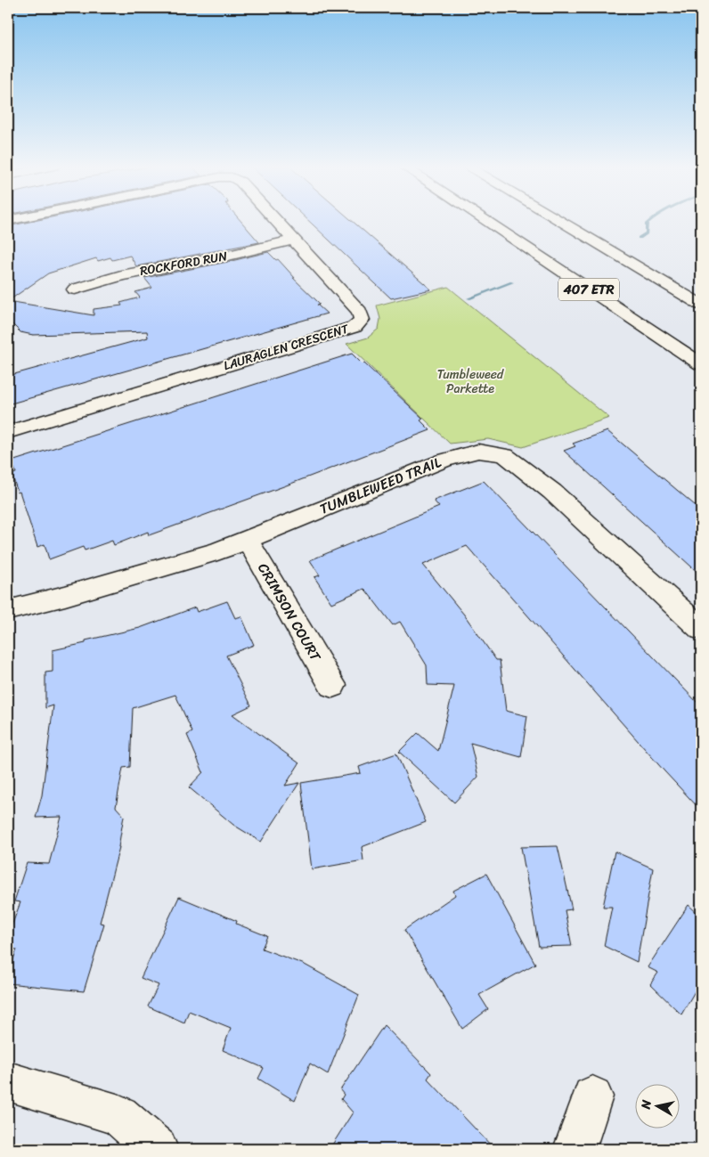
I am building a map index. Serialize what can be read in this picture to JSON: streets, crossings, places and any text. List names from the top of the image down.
{
  "streets": {
    "main road": [
      "ROCKFORD RUN",
      "407 ETR",
      "LAURAGLEN CRESCENT",
      "TUMBLEWEED TRAIL",
      "CRIMSON COURT"
    ]
  },
  "crossings": [
    ["ROCKFORD RUN", "LAURAGLEN CRESCENT"],
    ["TUMBLEWEED TRAIL", "CRIMSON COURT"]
  ],
  "parks": ["Tumbleweed Parkette"],
  "north": "left"
}
